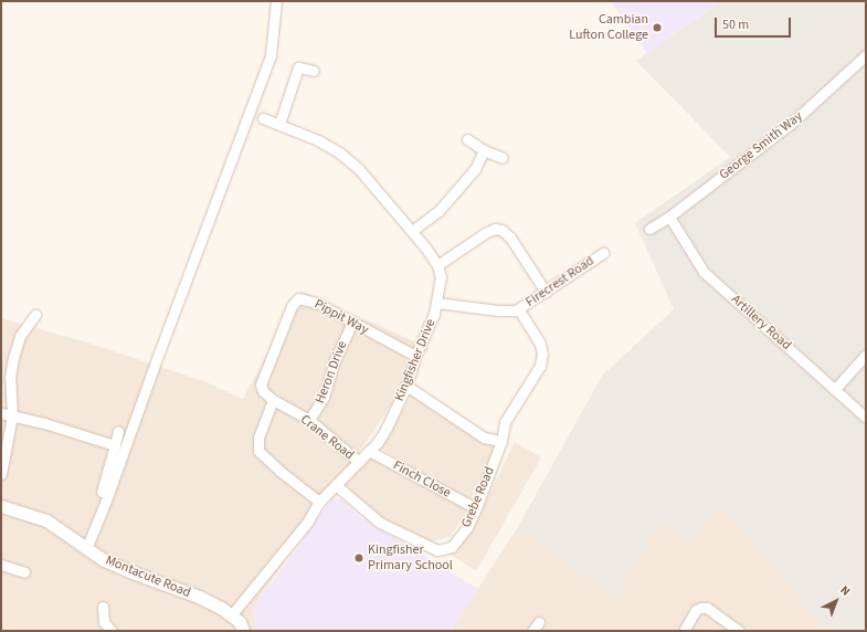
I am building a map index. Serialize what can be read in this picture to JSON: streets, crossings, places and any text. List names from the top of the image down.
{
  "streets": {
    "street": [
      "George Smith Way",
      "Firecrest Road",
      "Pippit Way",
      "Artillery Road",
      "Kingfisher Drive",
      "Heron Drive",
      "Crane Road",
      "Finch Close",
      "Grebe Road",
      "Montacute Road"
    ]
  },
  "crossings": [
    ["George Smith Way", "Artillery Road"],
    ["Firecrest Road", "Kingfisher Drive"],
    ["Firecrest Road", "Grebe Road"],
    ["Pippit Way", "Kingfisher Drive"],
    ["Pippit Way", "Heron Drive"],
    ["Pippit Way", "Crane Road"],
    ["Kingfisher Drive", "Crane Road"],
    ["Kingfisher Drive", "Finch Close"],
    ["Kingfisher Drive", "Grebe Road"],
    ["Kingfisher Drive", "Montacute Road"],
    ["Heron Drive", "Crane Road"],
    ["Finch Close", "Grebe Road"]
  ],
  "places": ["Cambian Lufton College", "Kingfisher Primary School"],
  "scale_bar": "50 m",
  "north": "top right"
}
